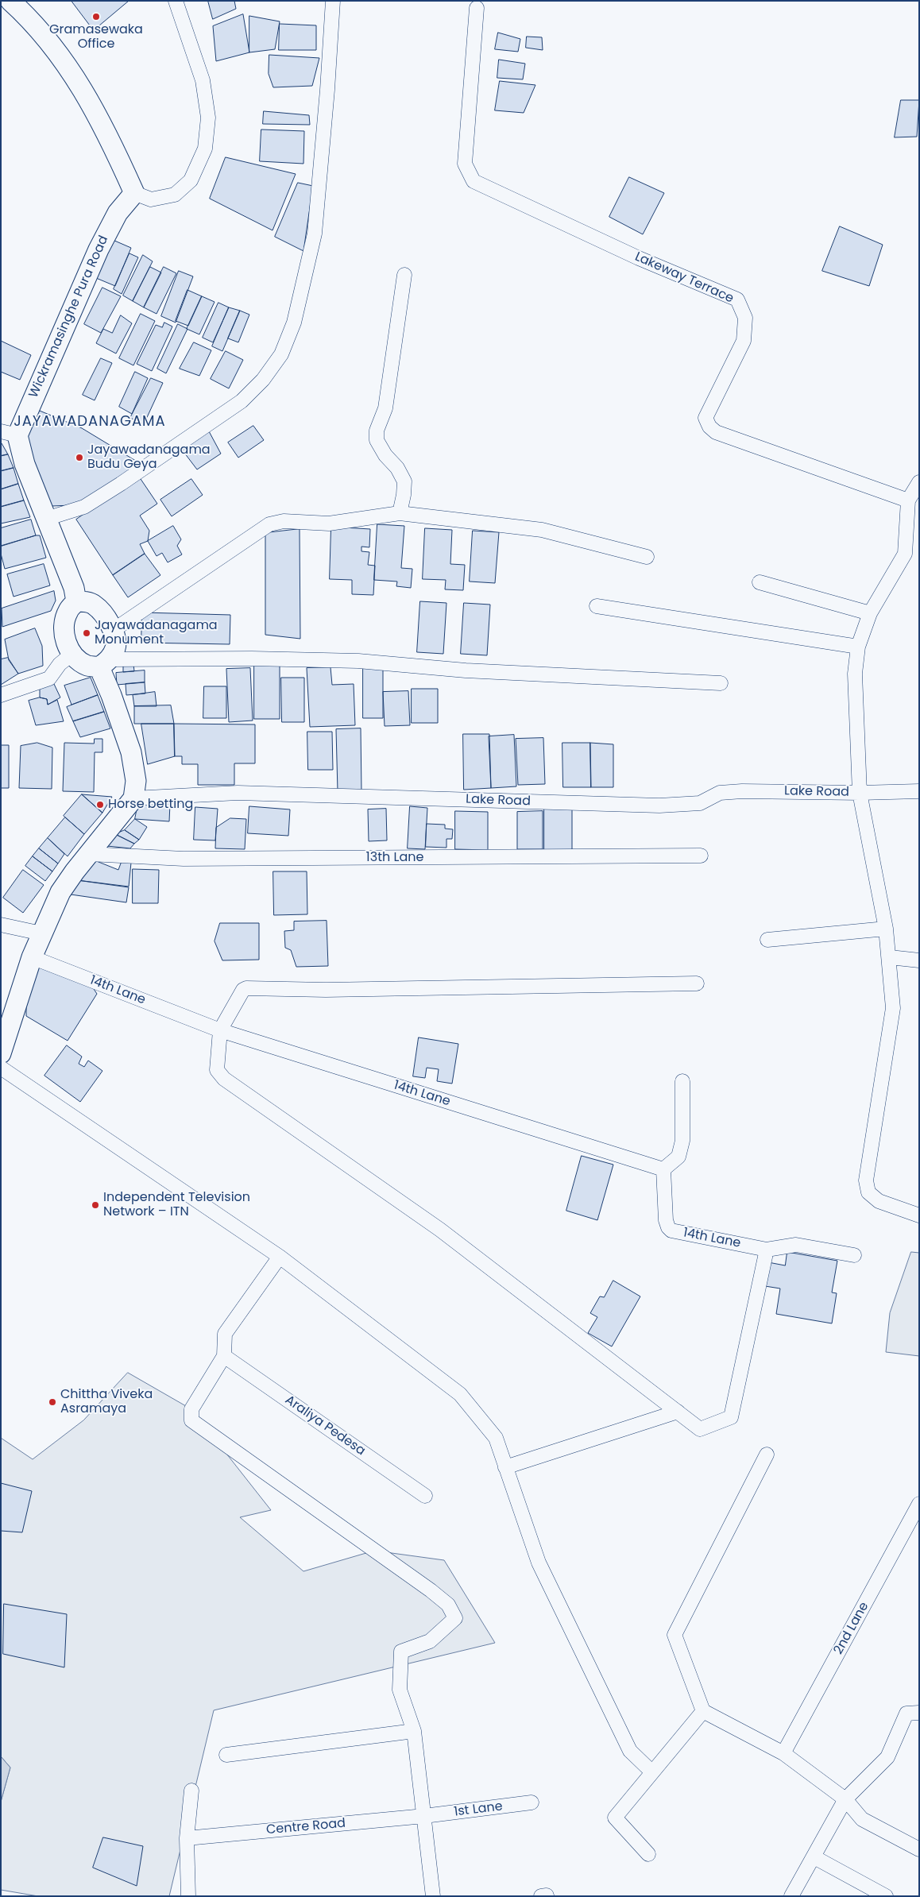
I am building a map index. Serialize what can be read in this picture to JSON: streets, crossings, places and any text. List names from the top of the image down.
{
  "streets": {
    "street": [
      "Lakeway Terrace",
      "Wickramasinghe Pura Road",
      "Lake Road",
      "13th Lane",
      "14th Lane",
      "Araliya Pedesa",
      "2nd Lane",
      "1st Lane",
      "Centre Road"
    ]
  },
  "crossings": [
    ["Lakeway Terrace", "Lake Road"],
    ["1st Lane", "Centre Road"]
  ],
  "districts": ["JAYAWADANAGAMA"],
  "places": [
    "Gramasewaka Office",
    "Jayawadanagama Budu Geya",
    "Jayawadanagama Monument",
    "Horse betting",
    "Independent Television Network – ITN",
    "Chittha Viveka Asramaya"
  ]
}
